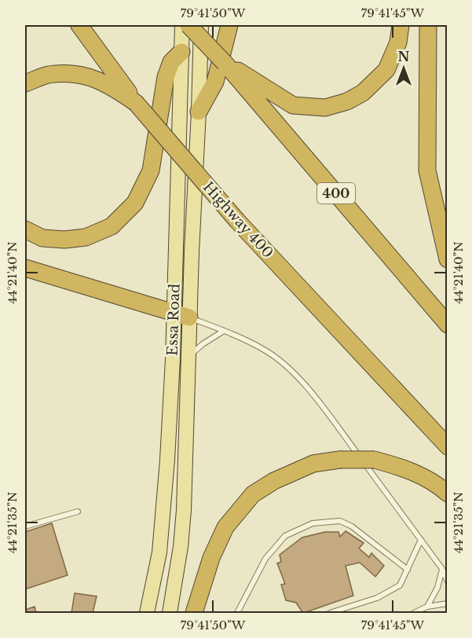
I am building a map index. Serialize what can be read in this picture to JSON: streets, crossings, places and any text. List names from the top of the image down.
{
  "streets": {
    "highway": ["400", "Highway 400"],
    "main road": ["Essa Road"]
  },
  "north": "top",
  "coordinates": [
    "79°41'50\"W",
    "79°41'45\"W",
    "44°21'40\"N",
    "44°21'35\"N"
  ]
}
